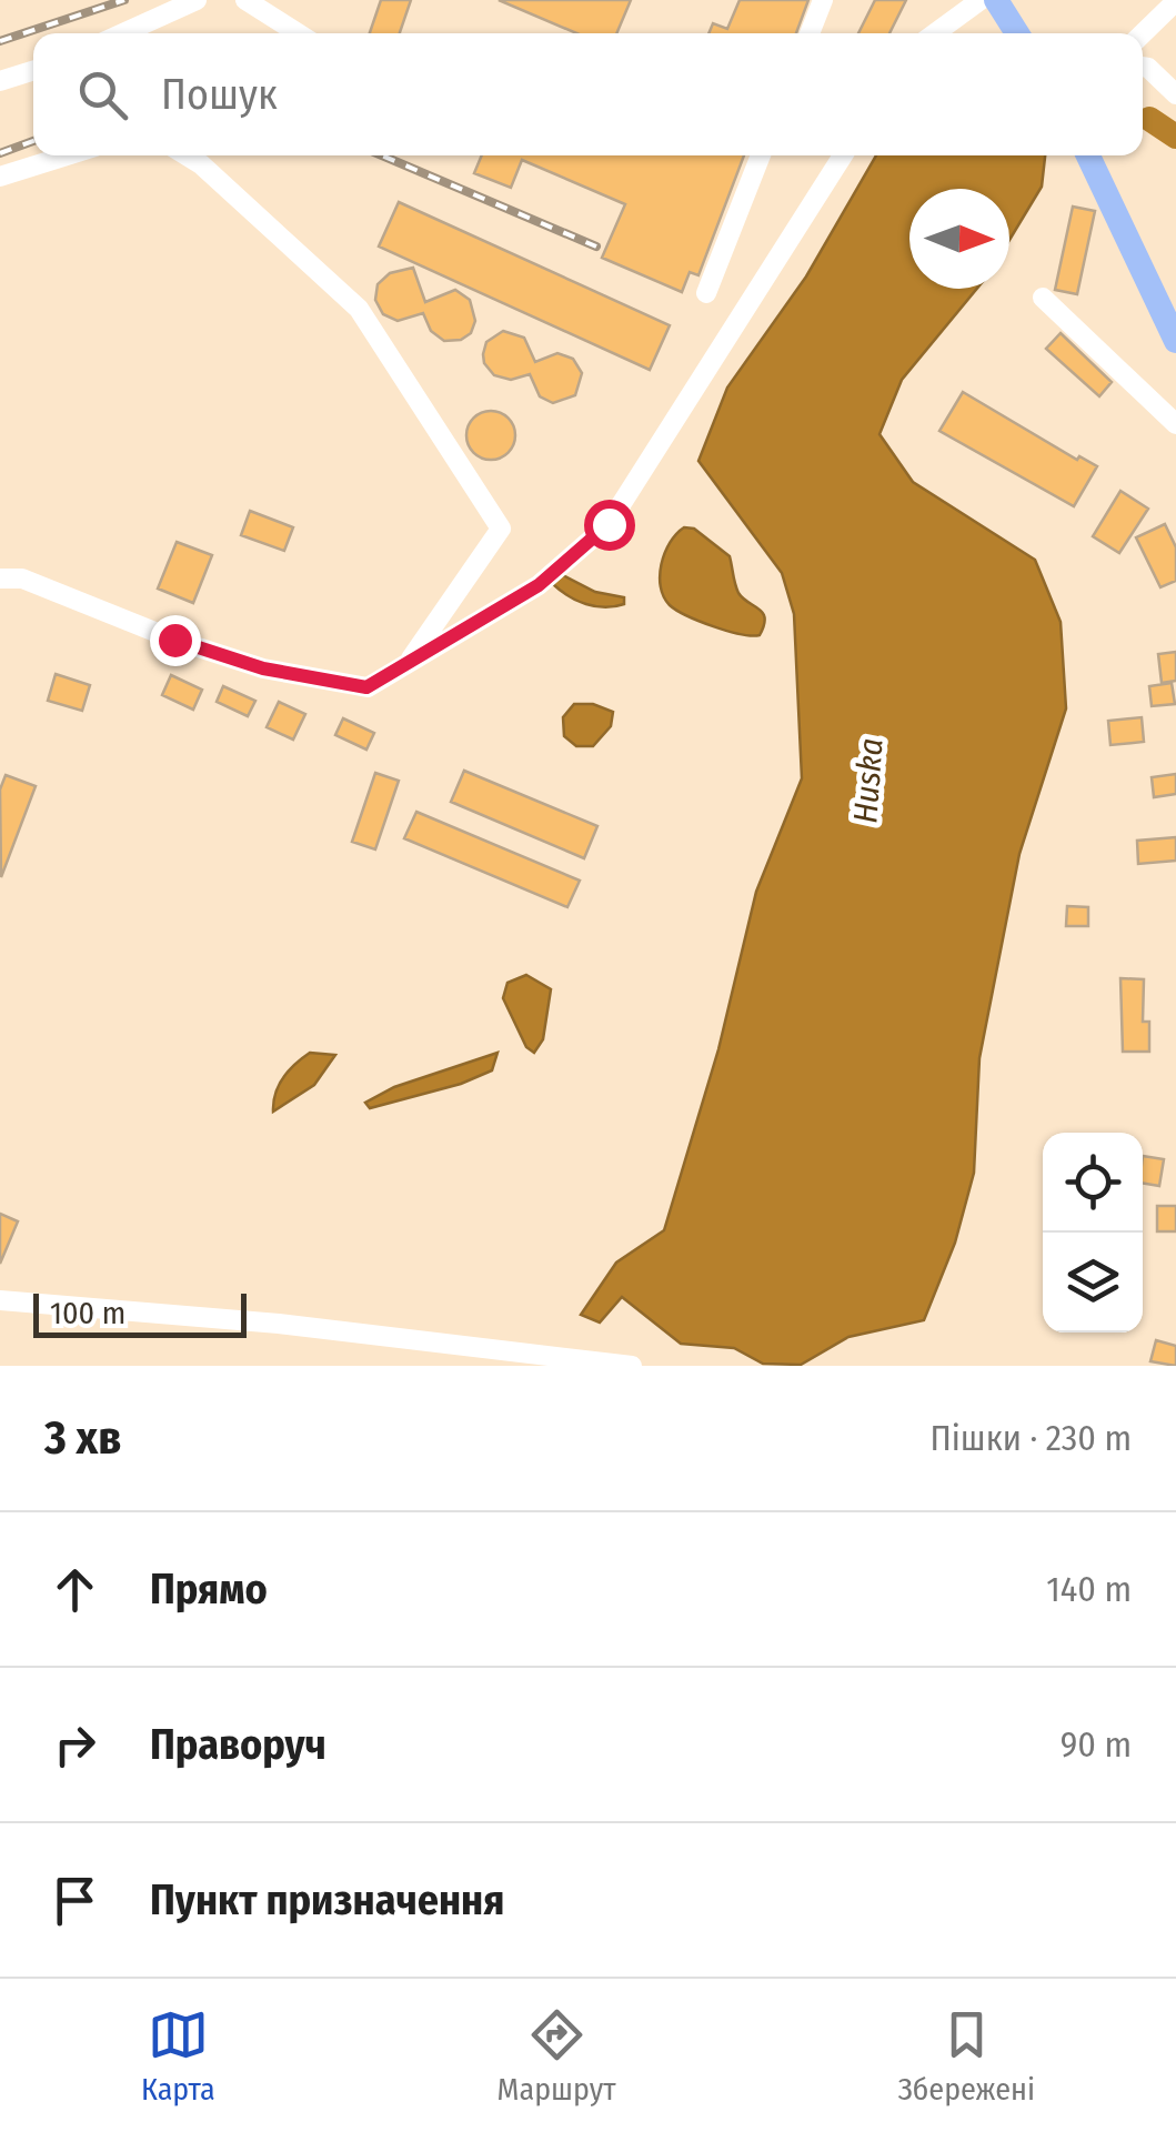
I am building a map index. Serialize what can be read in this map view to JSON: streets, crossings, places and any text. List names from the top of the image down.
{
  "water": ["Huska"],
  "scale_bar": "100 m",
  "north": "right",
  "page": {
    "search": "Пошук",
    "scale": "100 m",
    "heading": ["3 хв", "Пішки · 230 m"],
    "list": [
      ["Прямо", "140 m"],
      ["Праворуч", "90 m"],
      "Пункт призначення"
    ],
    "nav": ["Карта", "Маршрут", "Збережені"]
  }
}
